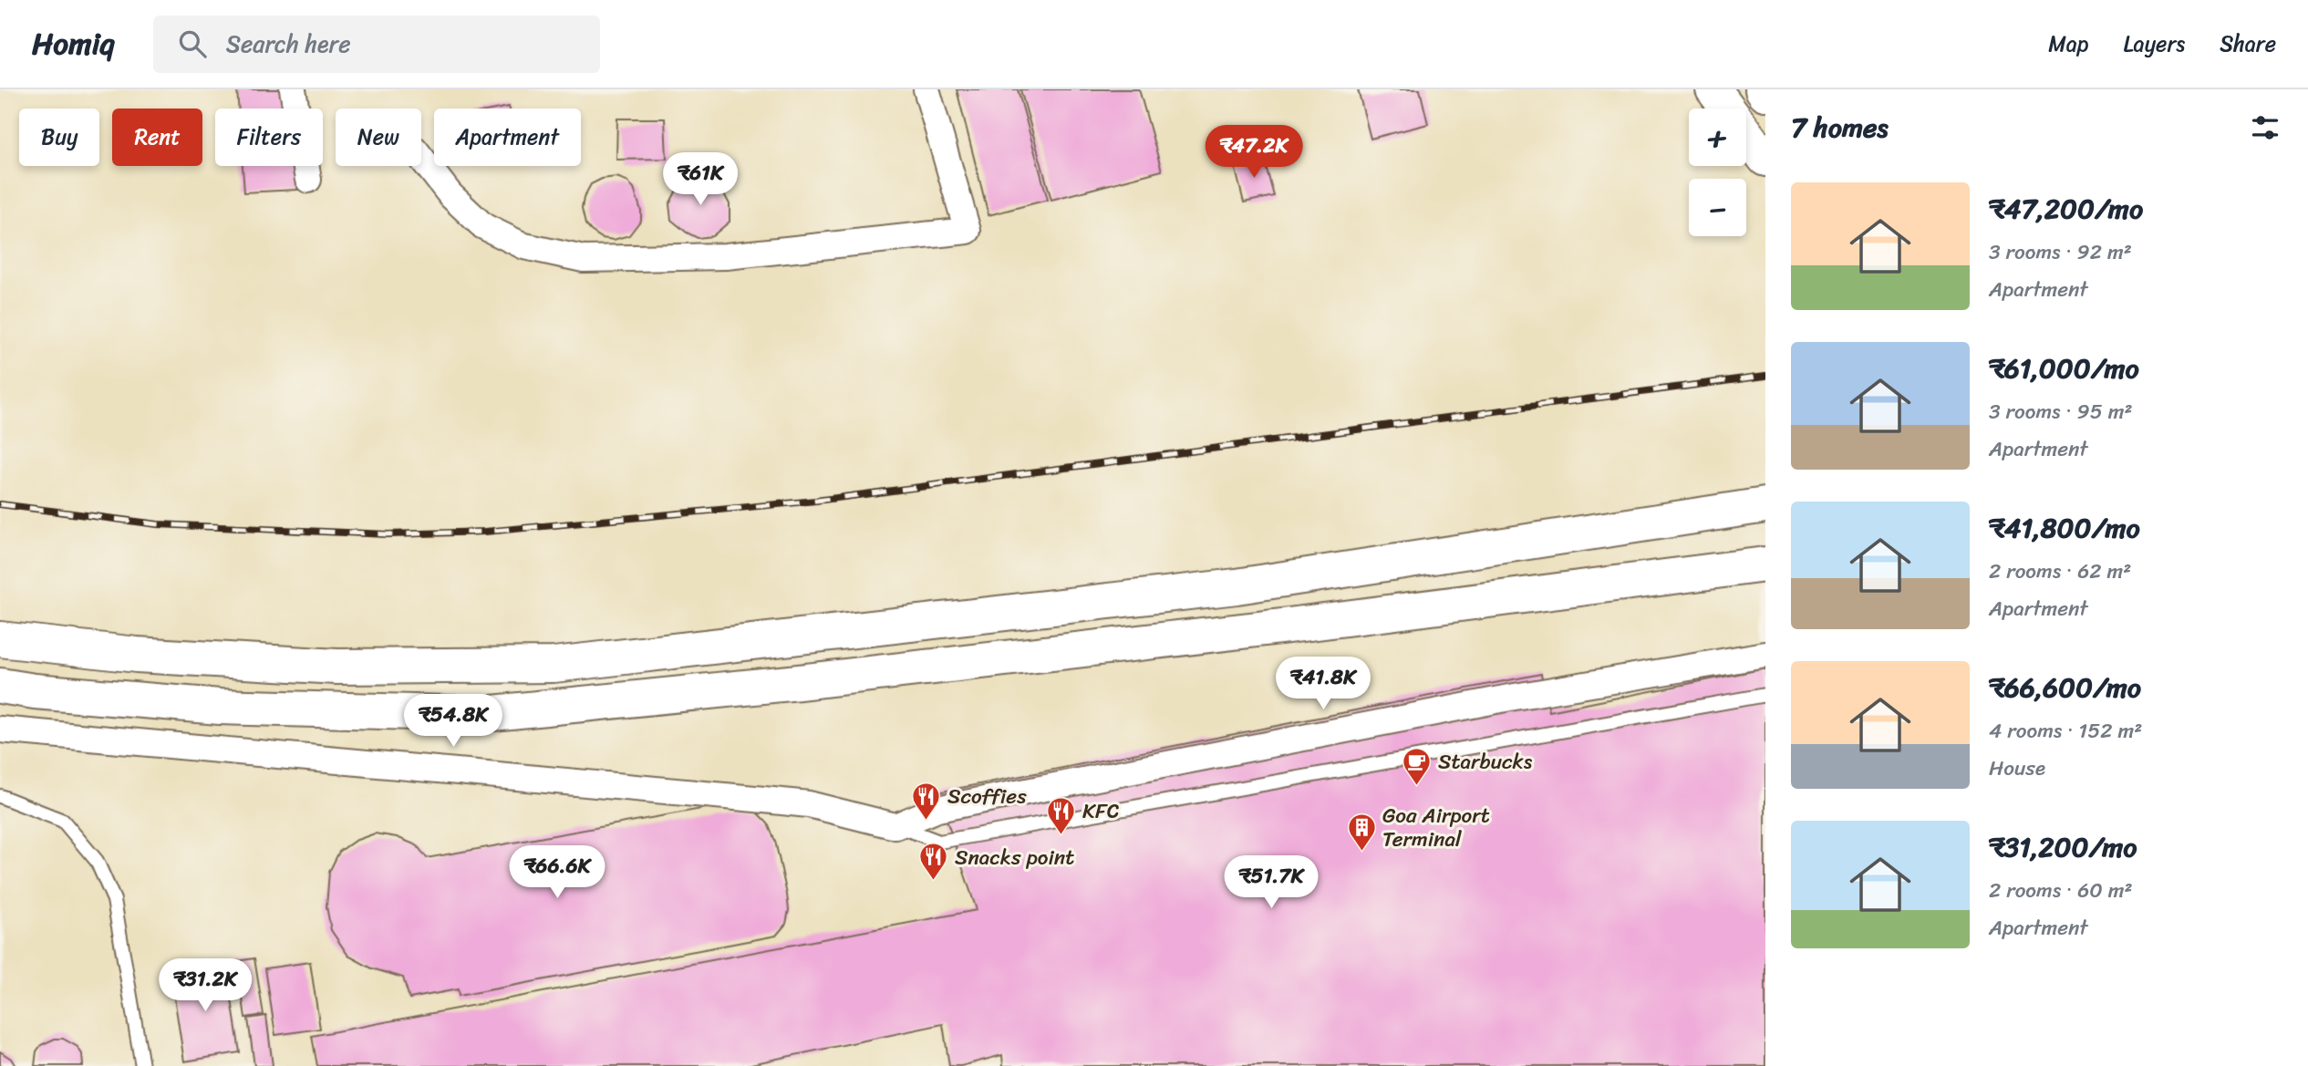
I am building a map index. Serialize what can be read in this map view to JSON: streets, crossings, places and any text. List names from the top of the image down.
{
  "places": {
    "cafe": ["Starbucks"],
    "restaurant": ["Scoffies", "KFC", "Snacks point"],
    "building": ["Goa Airport Terminal"]
  },
  "page": {
    "header": "Homiq",
    "search": "Search here",
    "nav": ["Map", "Layers", "Share"],
    "heading": "7 homes",
    "map_buttons": ["+", "−"],
    "chip": [
      "Buy",
      "Rent",
      "Filters",
      "New",
      "Apartment"
    ],
    "price": [
      "₹47.2K",
      "₹61K",
      "₹41.8K",
      "₹54.8K",
      "₹66.6K",
      "₹51.7K",
      "₹31.2K"
    ],
    "list": [
      {
        "name": "₹47,200/mo",
        "note": "3 rooms · 92 m² · Apartment"
      },
      {
        "name": "₹61,000/mo",
        "note": "3 rooms · 95 m² · Apartment"
      },
      {
        "name": "₹41,800/mo",
        "note": "2 rooms · 62 m² · Apartment"
      },
      {
        "name": "₹66,600/mo",
        "note": "4 rooms · 152 m² · House"
      },
      {
        "name": "₹31,200/mo",
        "note": "2 rooms · 60 m² · Apartment"
      }
    ]
  }
}
